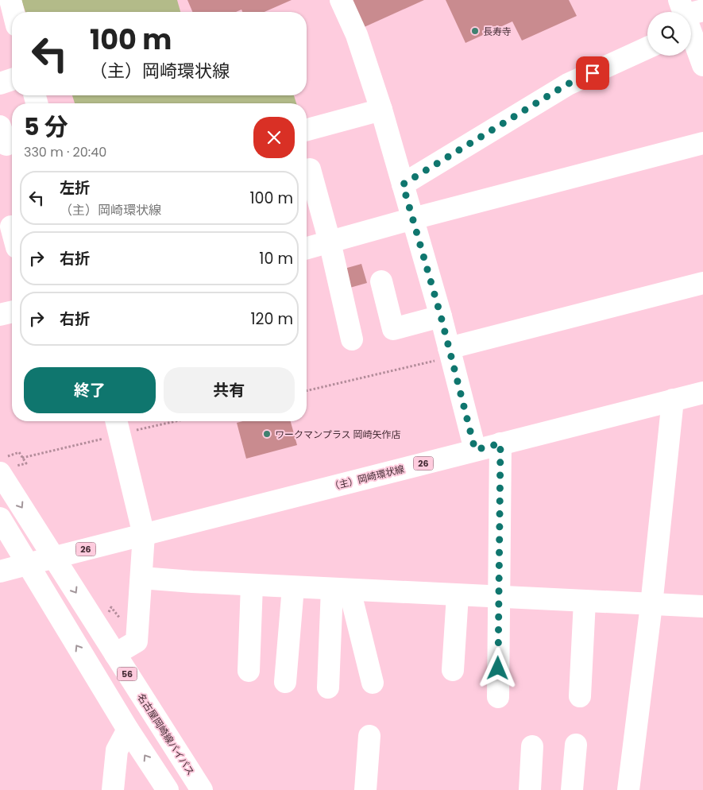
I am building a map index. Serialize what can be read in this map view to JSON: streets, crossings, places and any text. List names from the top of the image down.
{
  "streets": {
    "street": [
      "26",
      "（主）岡崎環状線",
      "56",
      "名古屋岡崎線バイパス"
    ]
  },
  "crossings": [
    ["（主）岡崎環状線", "名古屋岡崎線バイパス"]
  ],
  "places": ["長寿寺", "ワークマンプラス 岡崎矢作店"],
  "page": {
    "turn": ["100 m", "（主）岡崎環状線"],
    "heading": ["5 分", "330 m · 20:40"],
    "list": [
      {
        "name": "左折",
        "note": "（主）岡崎環状線",
        "value": "100 m"
      },
      {
        "name": "右折",
        "value": "10 m"
      },
      {
        "name": "右折",
        "value": "120 m"
      }
    ],
    "buttons": ["終了", "共有"]
  }
}
